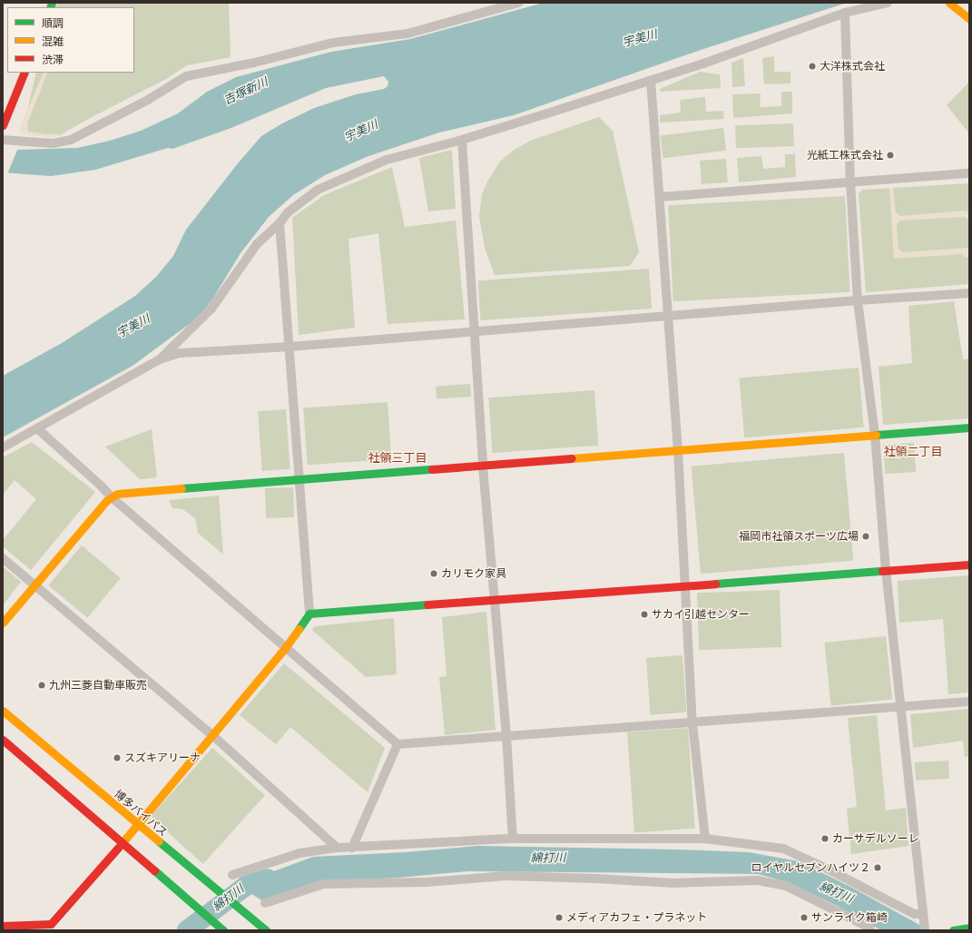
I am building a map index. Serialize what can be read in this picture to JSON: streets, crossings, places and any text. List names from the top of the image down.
{
  "streets": {
    "main road": ["博多バイパス"]
  },
  "districts": ["社領二丁目", "社領三丁目"],
  "water": ["宇美川", "吉塚新川", "綿打川"],
  "places": [
    "大洋株式会社",
    "光紙工株式会社",
    "福岡市社領スポーツ広場",
    "カリモク家具",
    "サカイ引越センター",
    "九州三菱自動車販売",
    "スズキアリーナ",
    "カーサデルソーレ",
    "ロイヤルセブンハイツ２",
    "メディアカフェ・プラネット",
    "サンライク箱崎"
  ],
  "legend": ["順調", "混雑", "渋滞"]
}
